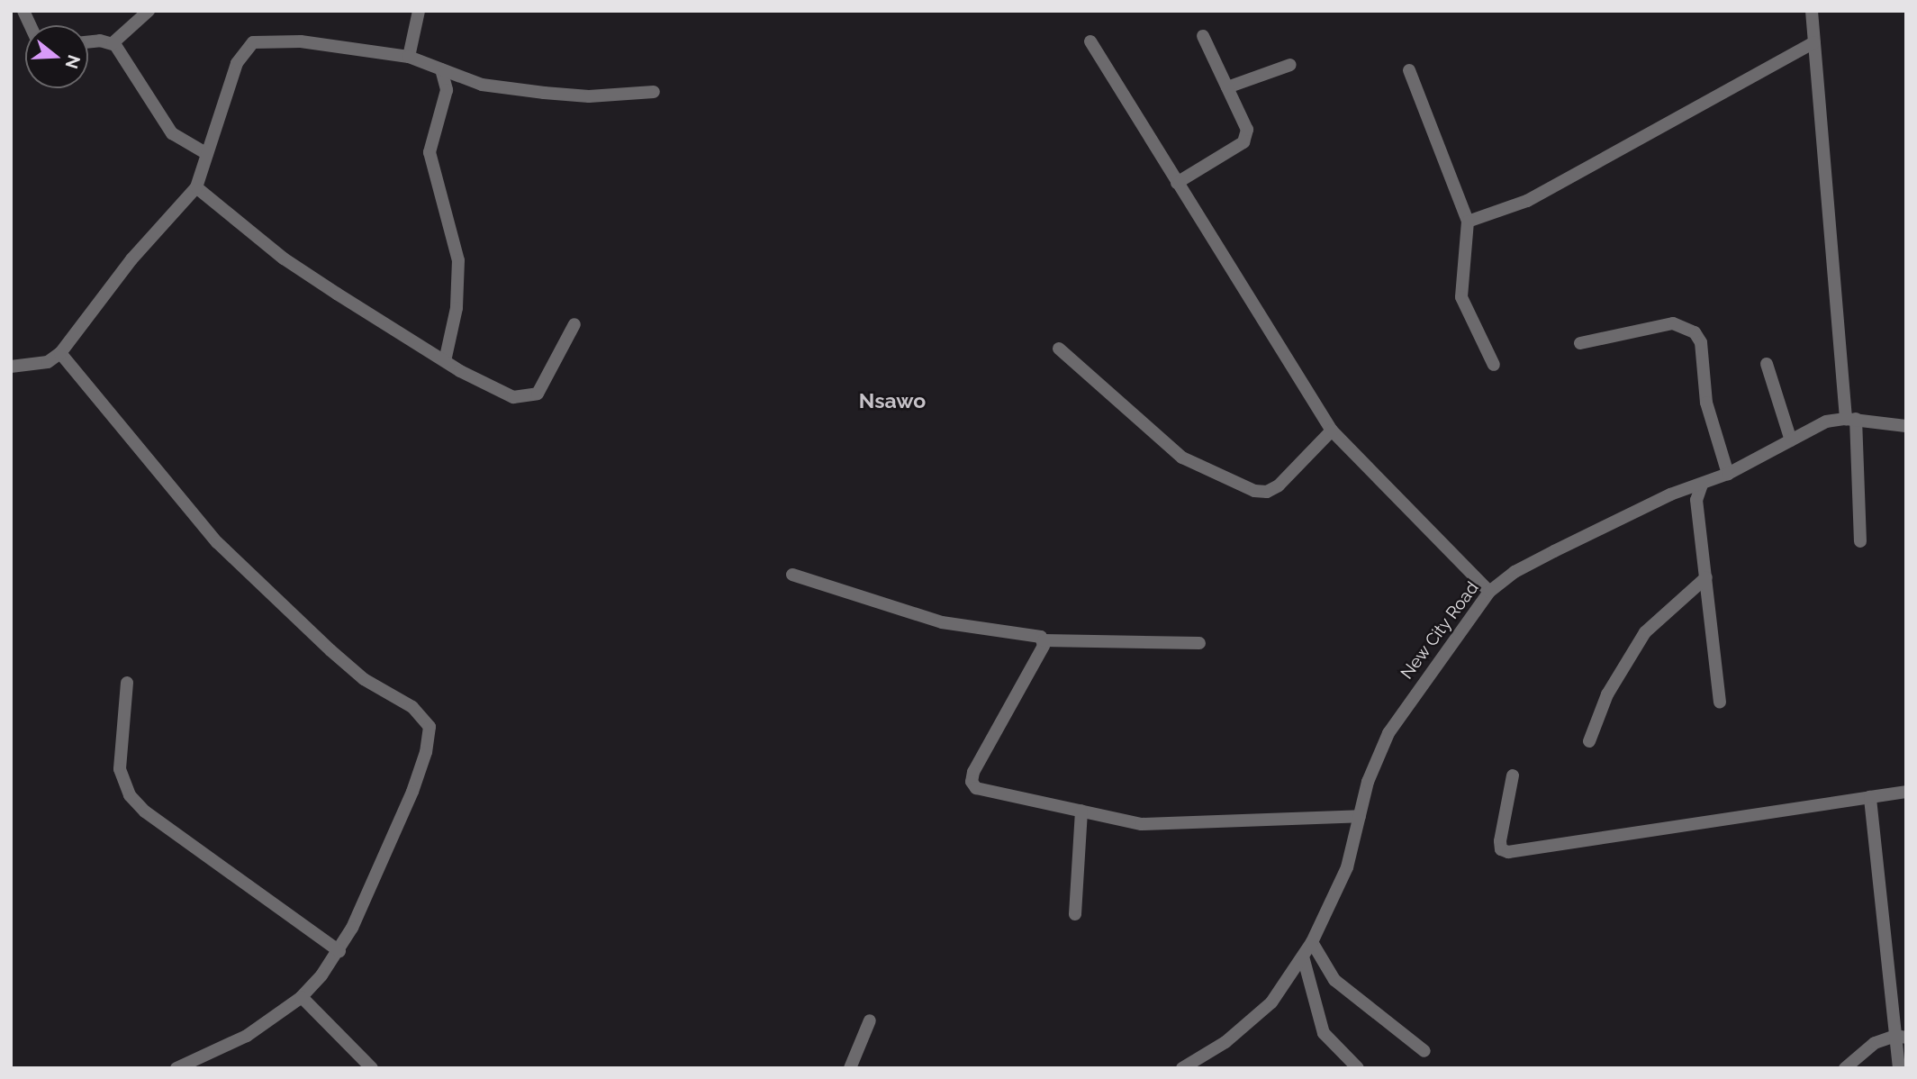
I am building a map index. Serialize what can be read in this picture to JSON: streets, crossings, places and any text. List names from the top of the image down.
{
  "streets": {
    "street": ["New City Road"]
  },
  "districts": ["Nsawo"],
  "north": "right"
}
